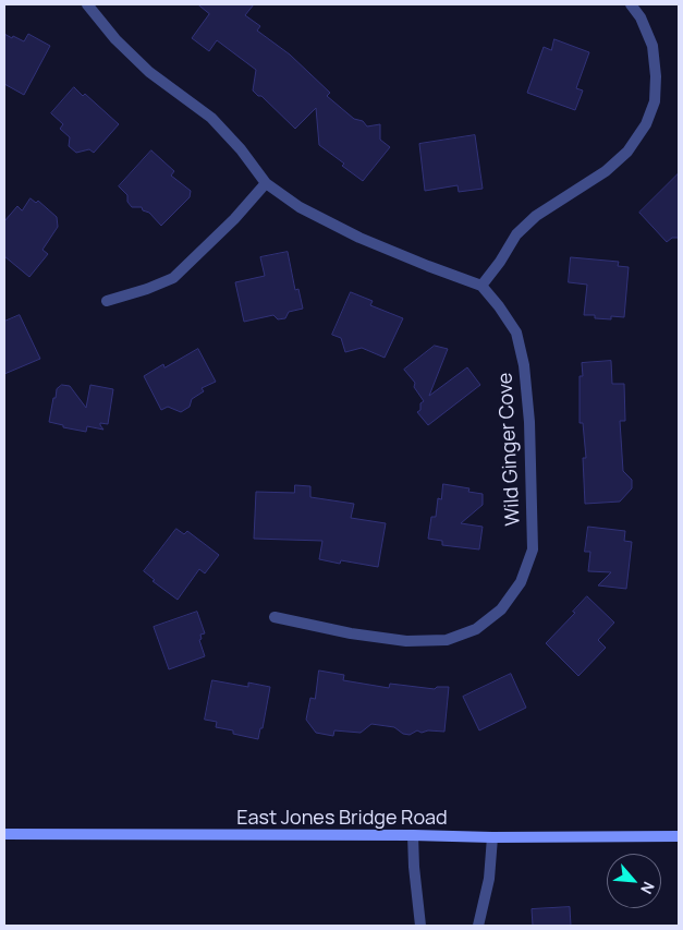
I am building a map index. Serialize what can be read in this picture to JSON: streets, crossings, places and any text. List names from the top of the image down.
{
  "streets": {
    "street": ["Wild Ginger Cove", "East Jones Bridge Road"]
  },
  "north": "bottom right"
}
